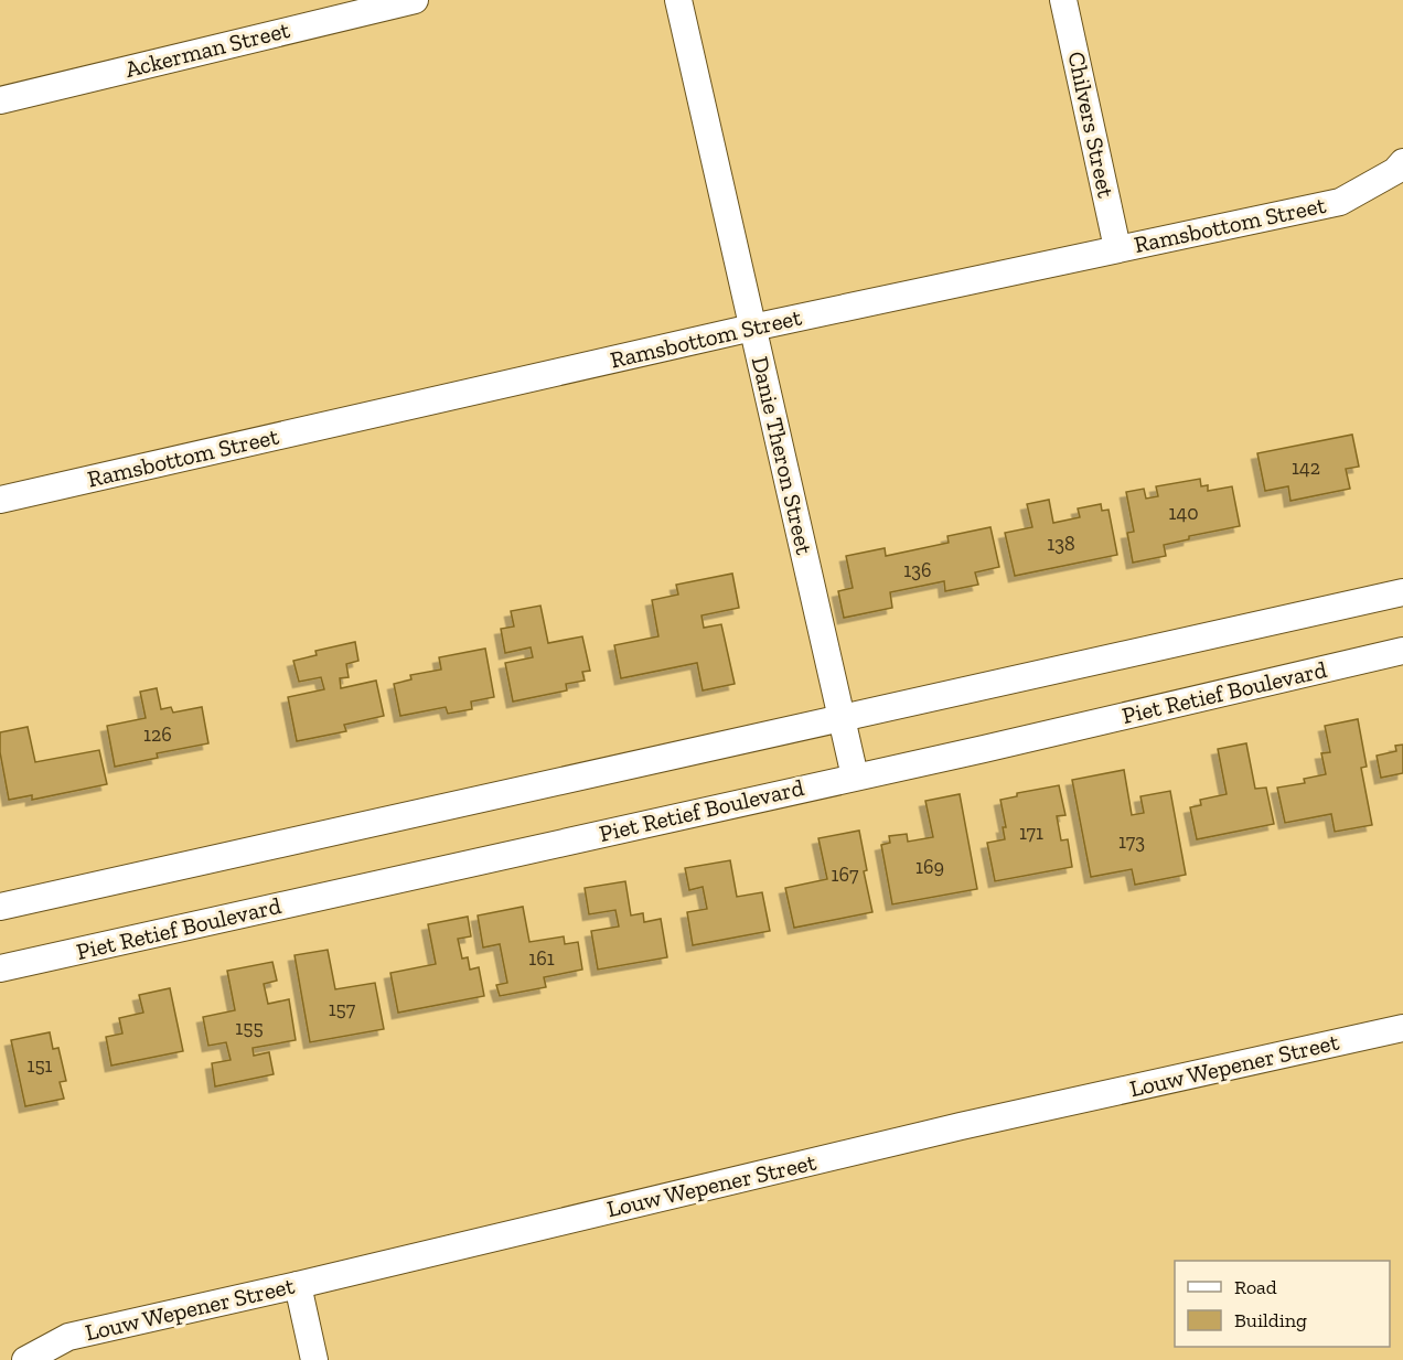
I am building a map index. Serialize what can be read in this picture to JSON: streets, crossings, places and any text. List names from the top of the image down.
{
  "streets": {
    "street": [
      "Ackerman Street",
      "Chilvers Street",
      "Ramsbottom Street",
      "Danie Theron Street",
      "Piet Retief Boulevard",
      "Louw Wepener Street"
    ]
  },
  "crossings": [
    ["Chilvers Street", "Ramsbottom Street"],
    ["Ramsbottom Street", "Danie Theron Street"],
    ["Danie Theron Street", "Piet Retief Boulevard"]
  ],
  "house_numbers": [
    "142",
    "140",
    "138",
    "136",
    "126",
    "171",
    "173",
    "169",
    "167",
    "161",
    "157",
    "155",
    "151"
  ],
  "legend": ["Road", "Building"]
}
